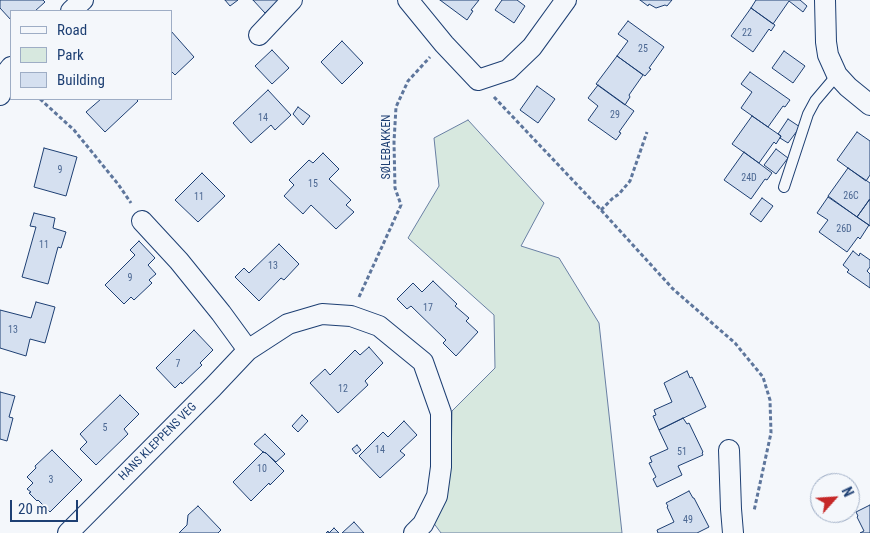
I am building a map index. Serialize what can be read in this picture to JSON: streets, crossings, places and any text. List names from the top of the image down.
{
  "streets": {
    "street": ["HANS KLEPPENS VEG"],
    "path": ["SØLEBAKKEN"]
  },
  "crossings": [
    ["SØLEBAKKEN", "HANS KLEPPENS VEG"]
  ],
  "house_numbers": [
    "22",
    "25",
    "29",
    "14",
    "9",
    "24D",
    "15",
    "26C",
    "11",
    "26D",
    "11",
    "13",
    "9",
    "17",
    "13",
    "7",
    "12",
    "5",
    "14",
    "51",
    "10",
    "3",
    "49"
  ],
  "legend": ["Road", "Park", "Building"],
  "scale_bar": "20 m",
  "north": "top right"
}
